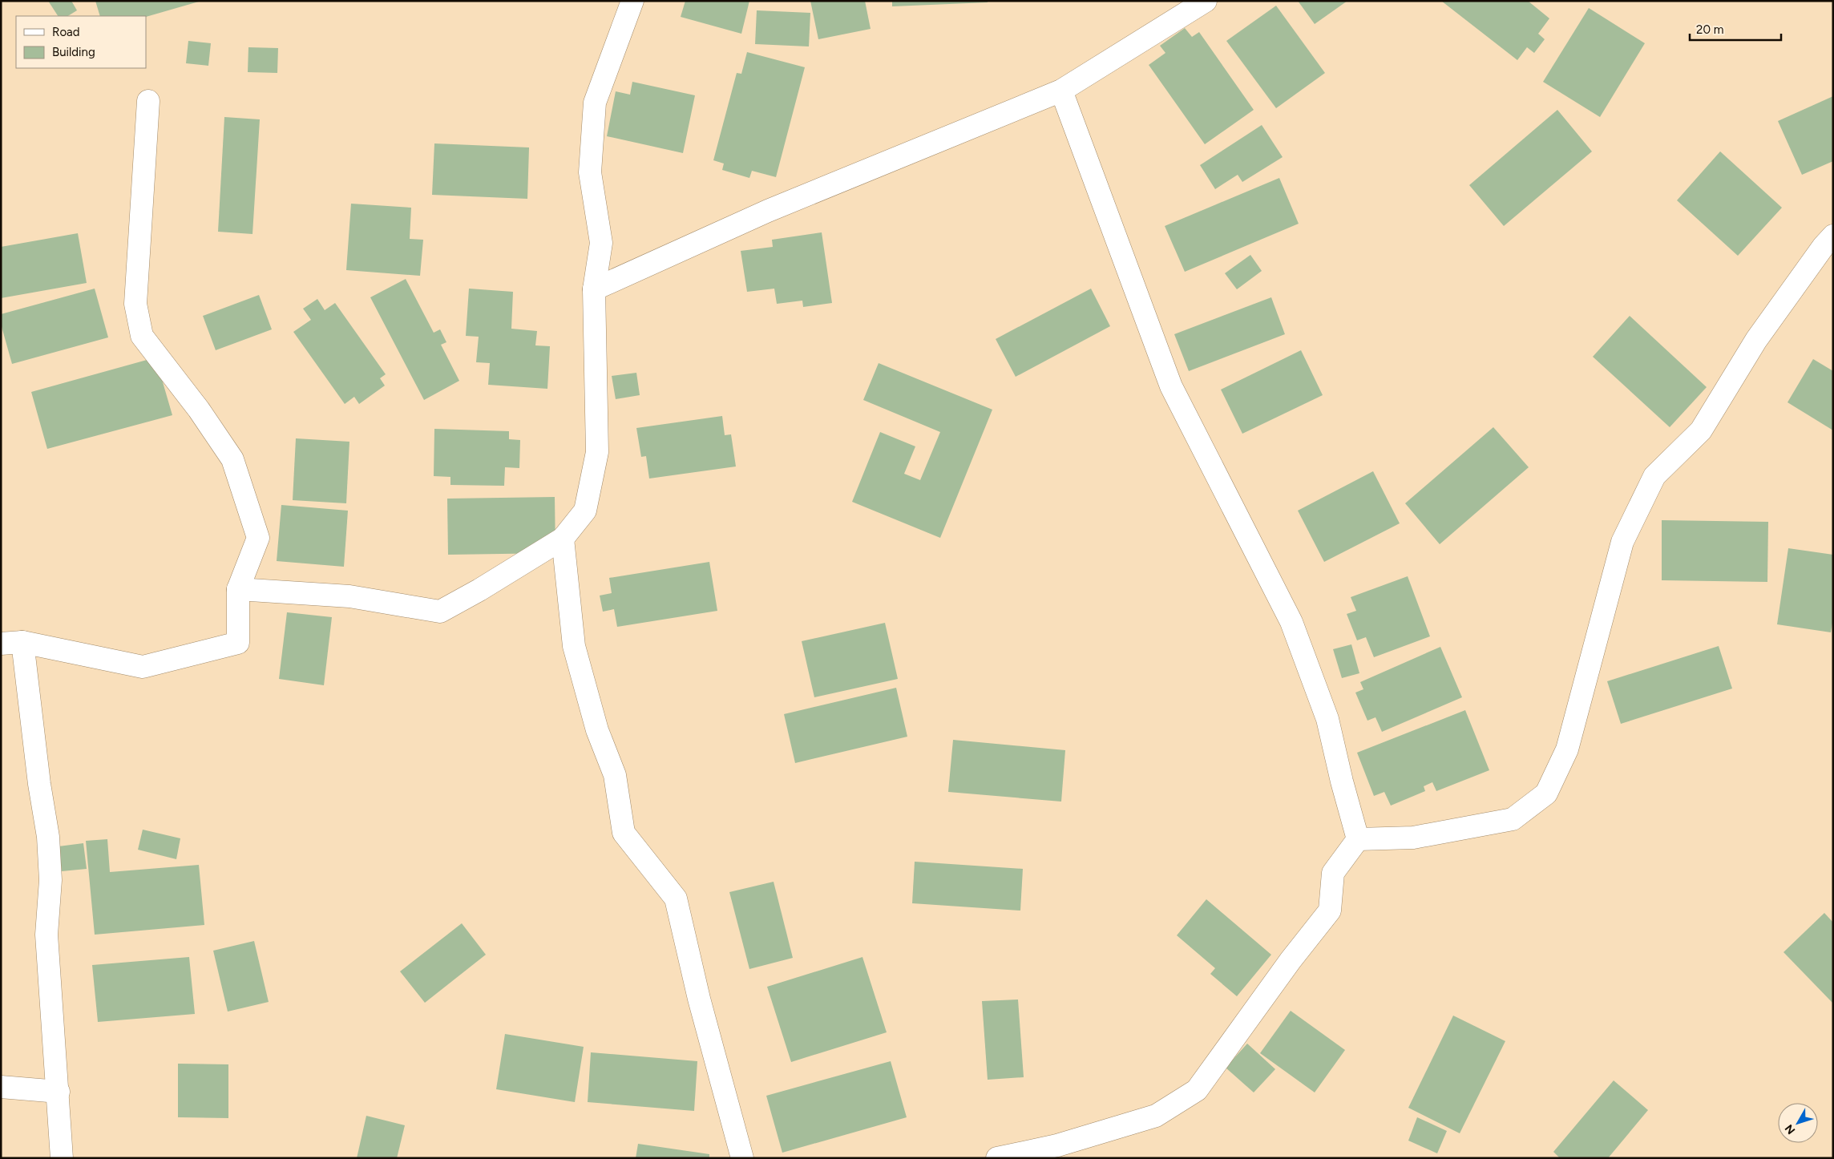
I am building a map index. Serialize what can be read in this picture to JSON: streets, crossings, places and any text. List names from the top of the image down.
{
  "legend": ["Road", "Building"],
  "scale_bar": "20 m",
  "north": "bottom left"
}
